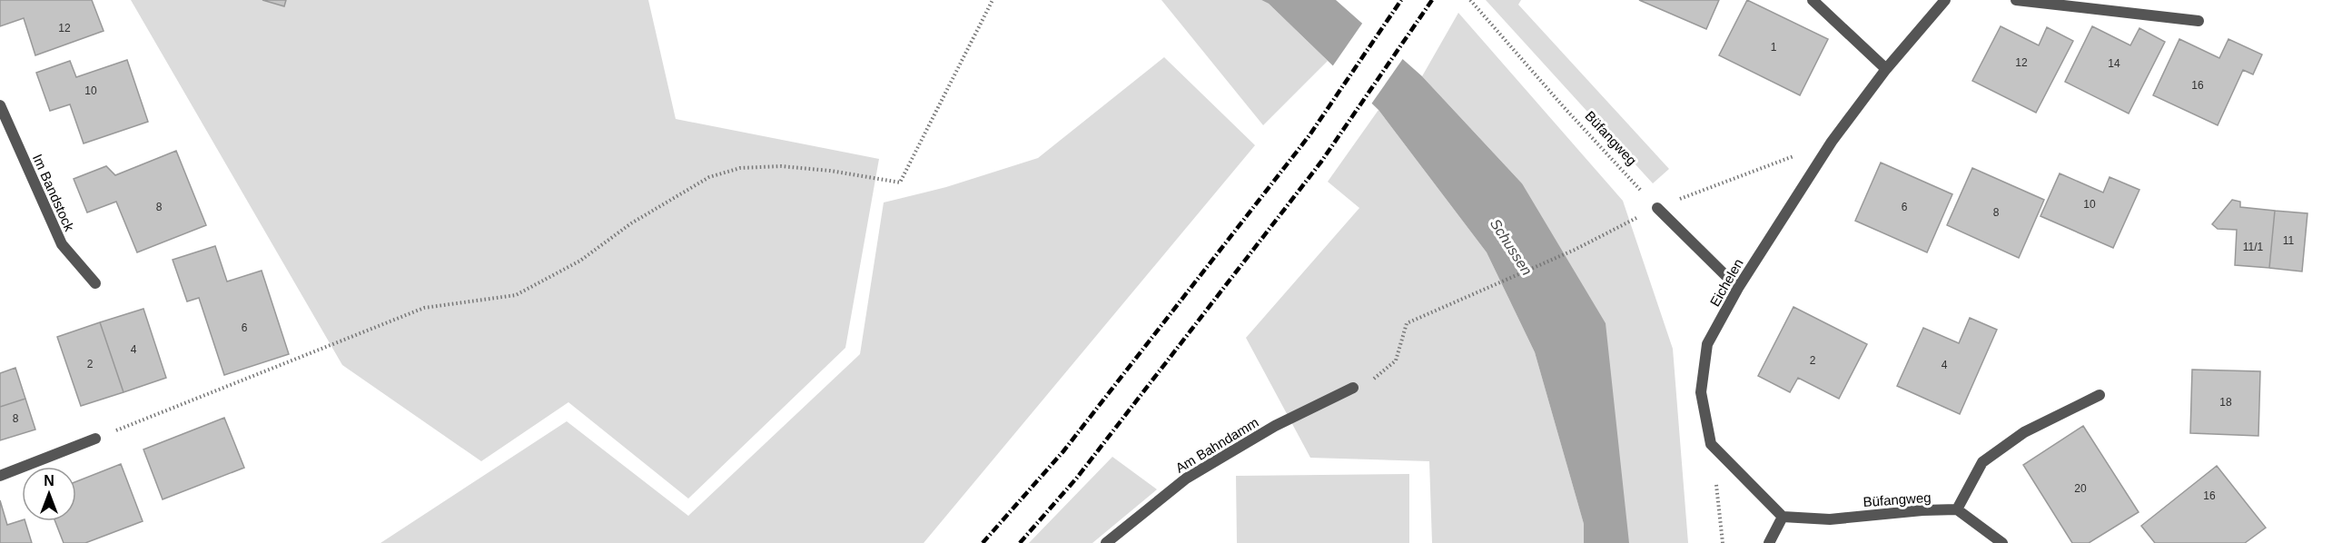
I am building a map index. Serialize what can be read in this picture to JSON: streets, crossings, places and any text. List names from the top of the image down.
{
  "streets": {
    "street": [
      "Büfangweg",
      "Im Bandstock",
      "Eichelen",
      "Am Bahndamm"
    ]
  },
  "water": ["Schussen"],
  "house_numbers": [
    "12",
    "1",
    "12",
    "14",
    "16",
    "10",
    "10",
    "8",
    "6",
    "8",
    "11",
    "11/1",
    "6",
    "4",
    "2",
    "2",
    "4",
    "18",
    "8",
    "20",
    "16"
  ],
  "north": "top"
}
